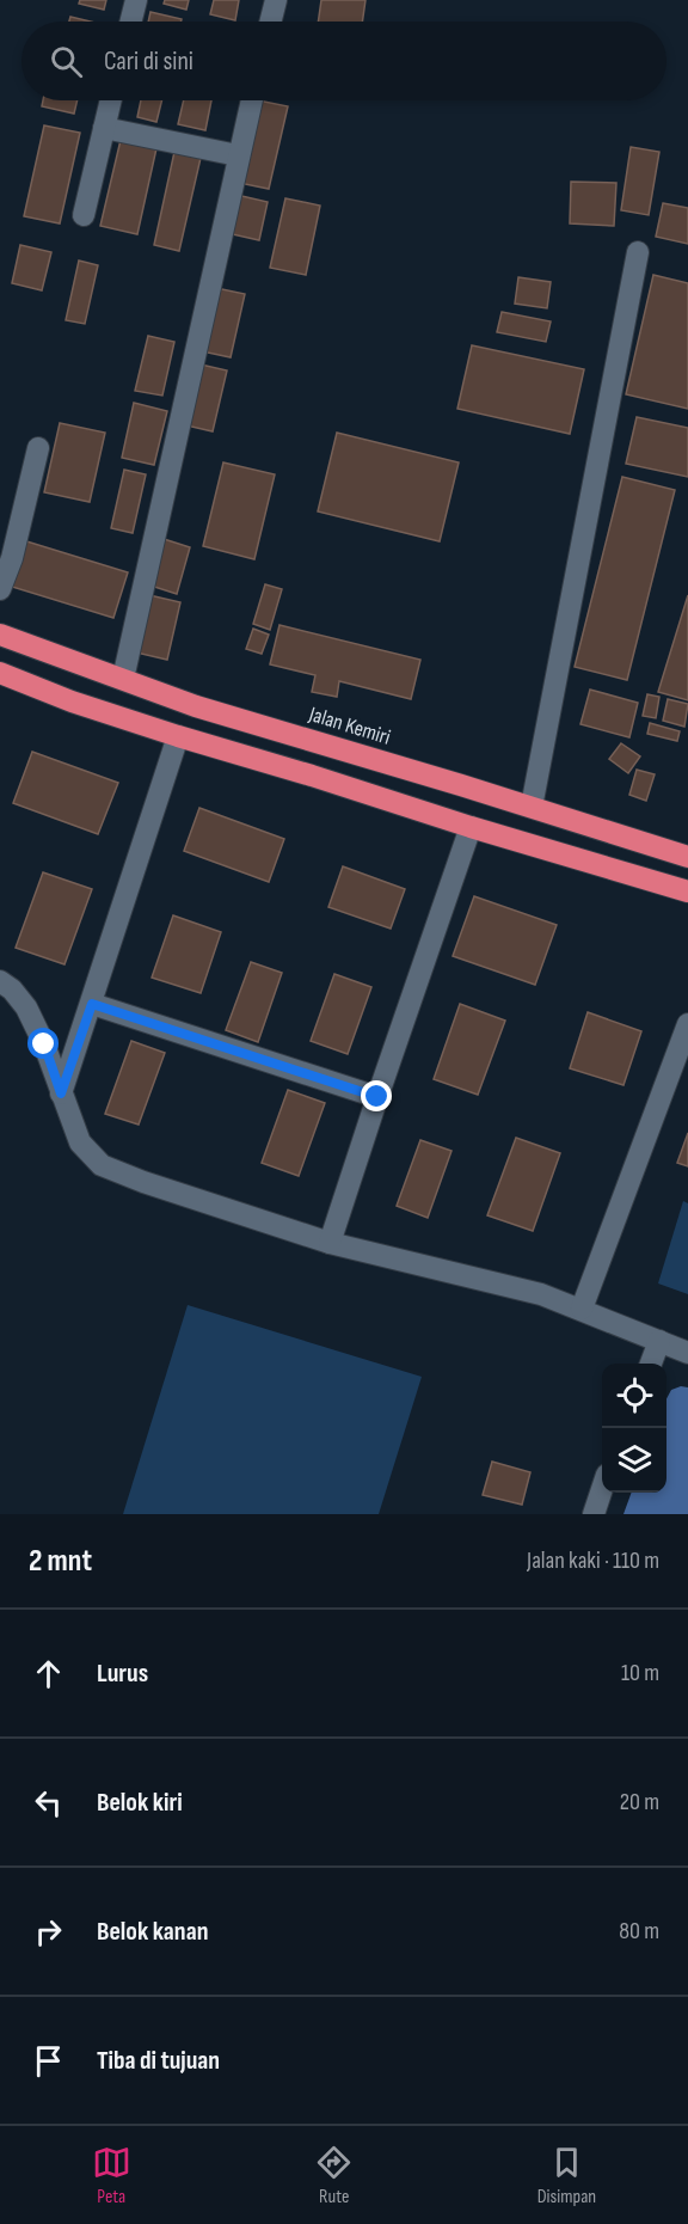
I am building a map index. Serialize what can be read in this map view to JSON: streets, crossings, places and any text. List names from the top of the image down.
{
  "streets": {
    "highway": ["Jalan Kemiri"]
  },
  "page": {
    "search": "Cari di sini",
    "heading": ["2 mnt", "Jalan kaki · 110 m"],
    "list": [
      ["Lurus", "10 m"],
      ["Belok kiri", "20 m"],
      ["Belok kanan", "80 m"],
      "Tiba di tujuan"
    ],
    "nav": ["Peta", "Rute", "Disimpan"]
  }
}
